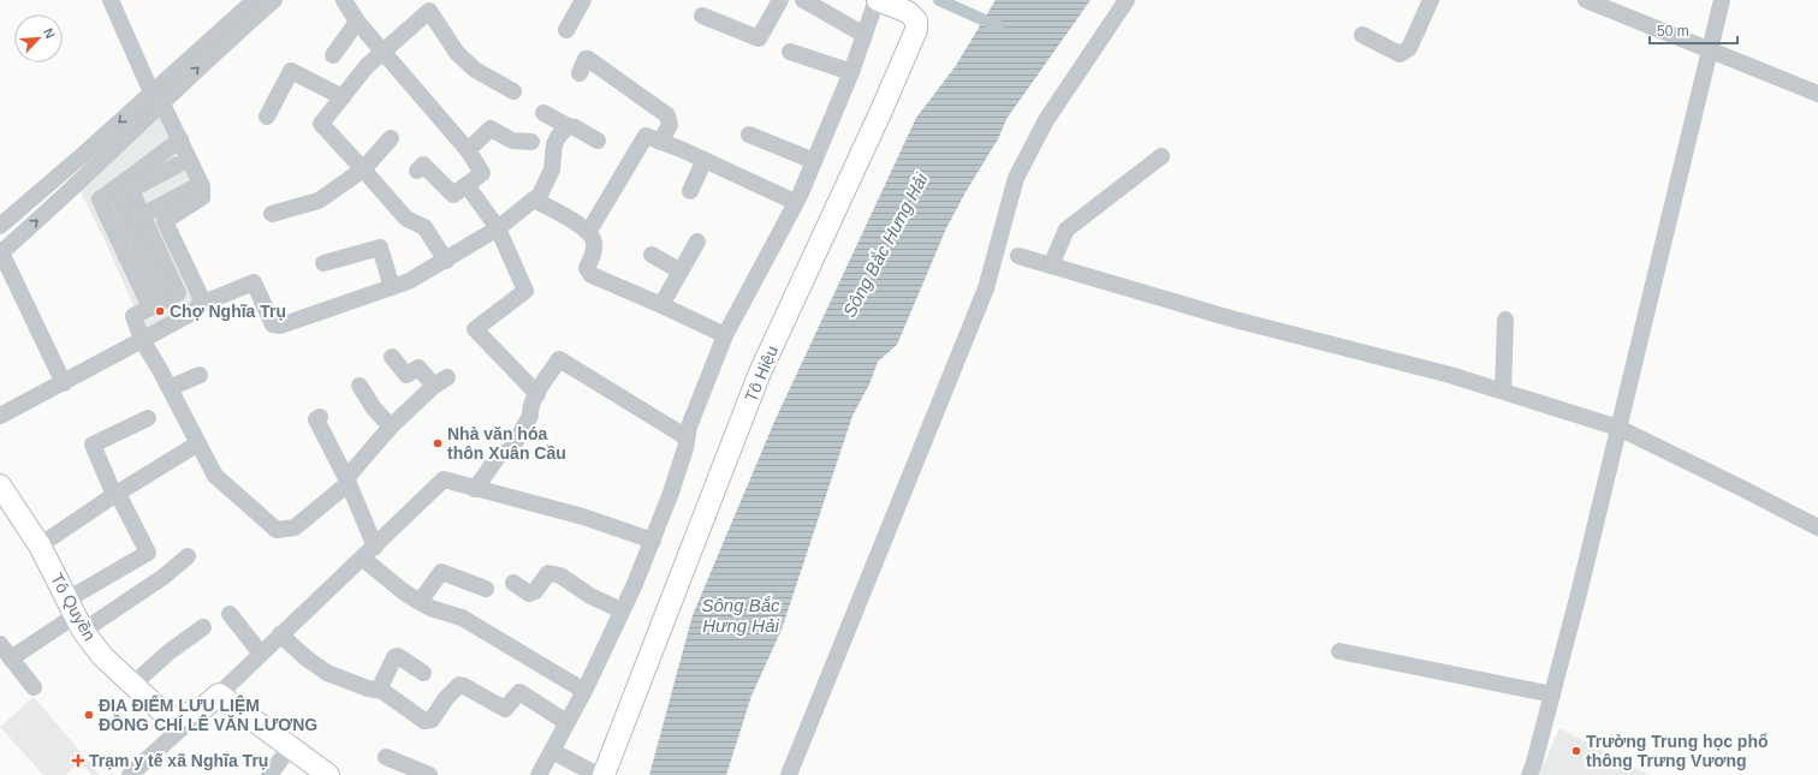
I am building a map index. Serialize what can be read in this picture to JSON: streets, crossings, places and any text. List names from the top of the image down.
{
  "streets": {
    "main road": ["Tô Hiệu", "Tô Quyền"]
  },
  "water": ["Sông Bắc Hưng Hải"],
  "places": {
    "other": [
      "Chợ Nghĩa Trụ",
      "Nhà văn hóa thôn Xuân Cầu",
      "ĐỊA ĐIỂM LƯU LIỆM ĐỒNG CHÍ LÊ VĂN LƯƠNG",
      "Trường Trung học phổ thông Trưng Vương"
    ],
    "health": ["Trạm y tế xã Nghĩa Trụ"]
  },
  "scale_bar": "50 m",
  "north": "top right"
}
